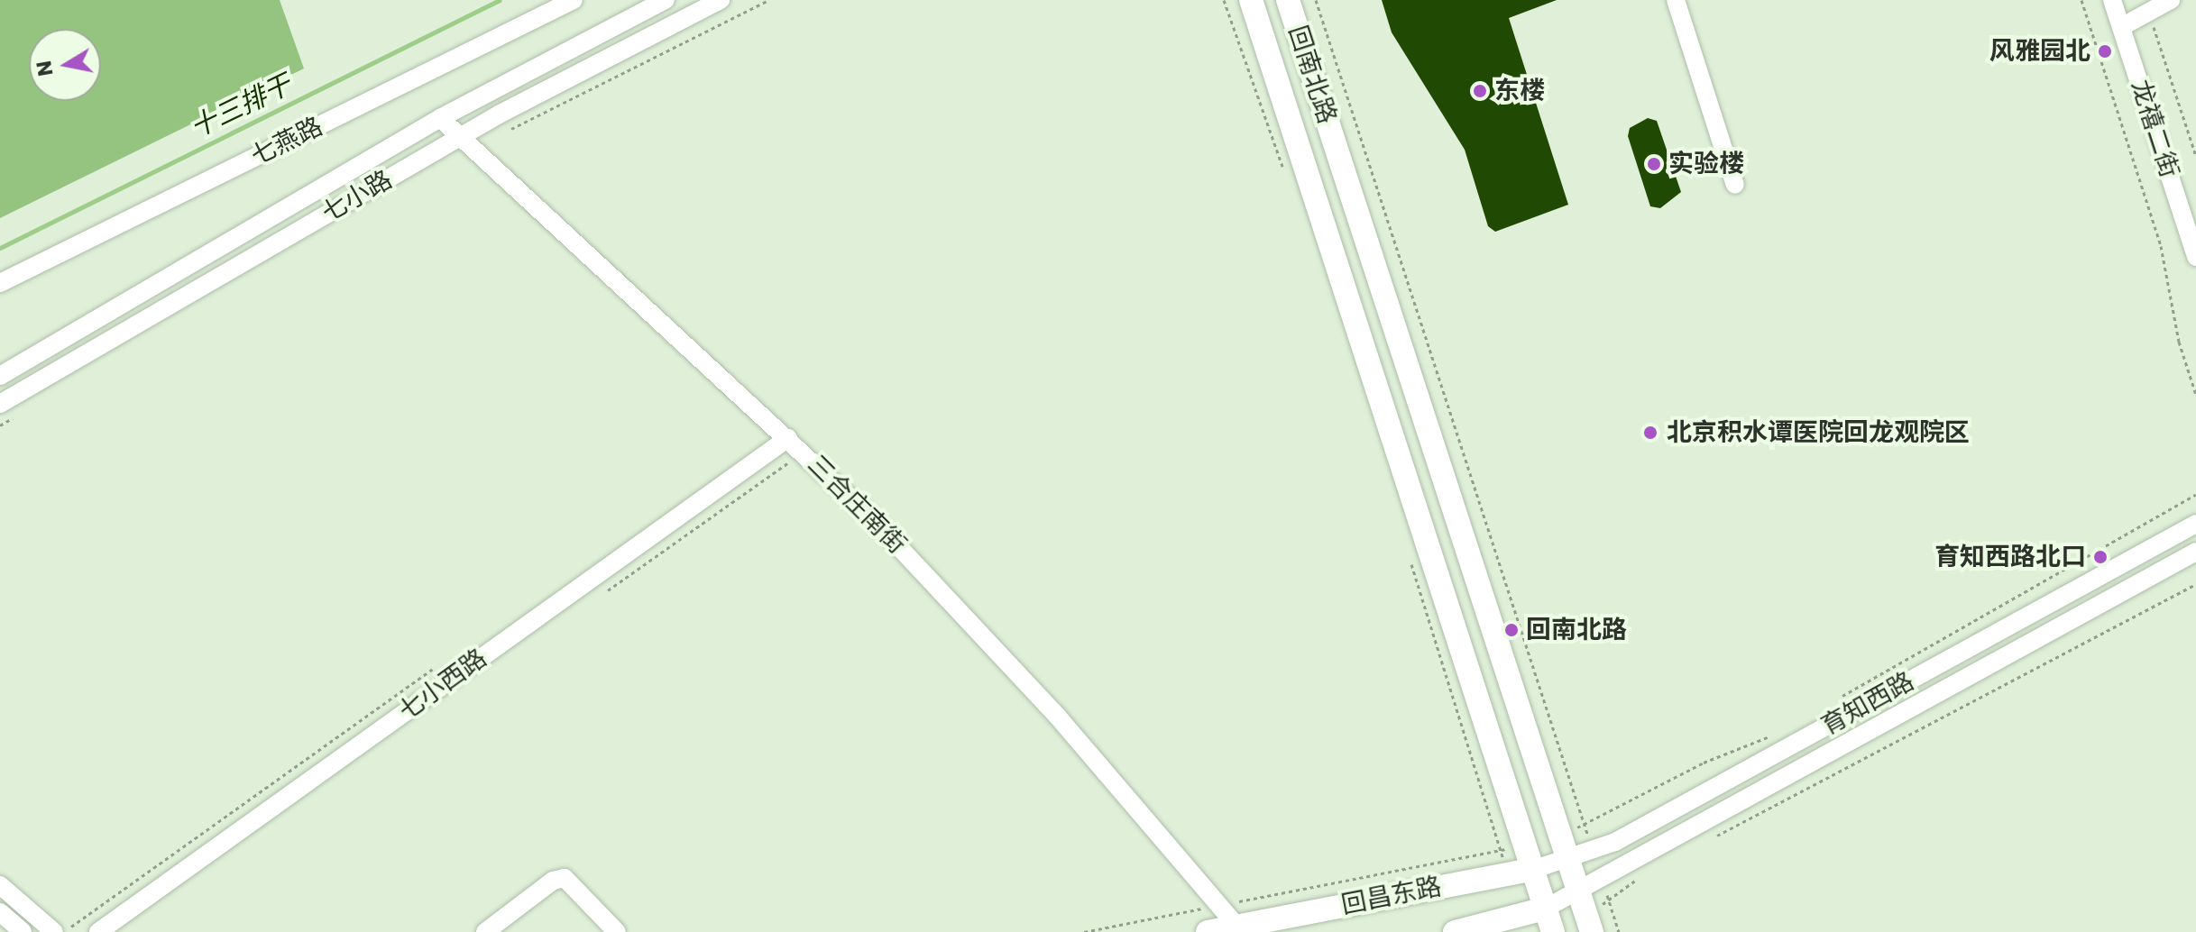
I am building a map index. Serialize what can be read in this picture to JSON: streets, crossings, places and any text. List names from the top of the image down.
{
  "streets": {
    "main road": ["回南北路", "回昌东路"],
    "street": [
      "龙禧二街",
      "七燕路",
      "七小路",
      "三合庄南街",
      "七小西路",
      "育知西路"
    ]
  },
  "crossings": [
    ["回南北路", "育知西路"],
    ["回南北路", "回昌东路"],
    ["七小路", "三合庄南街"],
    ["三合庄南街", "七小西路"],
    ["三合庄南街", "回昌东路"],
    ["育知西路", "回昌东路"]
  ],
  "water": ["十三排干"],
  "places": [
    "风雅园北",
    "东楼",
    "实验楼",
    "北京积水谭医院回龙观院区",
    "育知西路北口",
    "回南北路"
  ],
  "north": "left"
}
